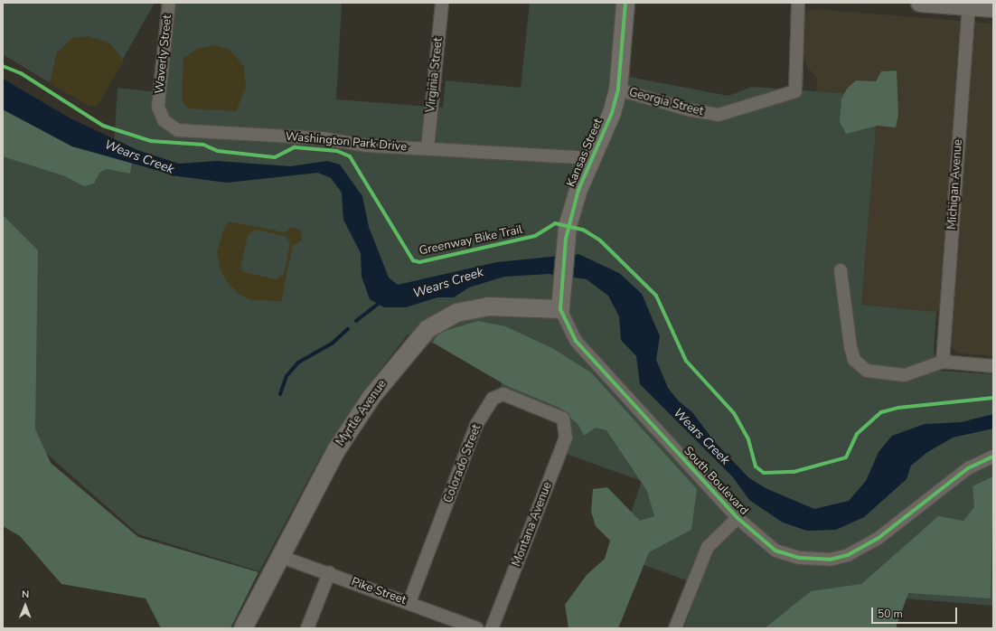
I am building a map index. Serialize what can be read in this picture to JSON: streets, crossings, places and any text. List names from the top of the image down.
{
  "streets": {
    "street": [
      "Waverly Street",
      "Virginia Street",
      "Georgia Street",
      "Washington Park Drive",
      "Kansas Street",
      "Michigan Avenue",
      "Myrtle Avenue",
      "Colorado Street",
      "South Boulevard",
      "Montana Avenue",
      "Pike Street"
    ],
    "cycle path": ["Greenway Bike Trail"]
  },
  "crossings": [
    ["Waverly Street", "Washington Park Drive"],
    ["Virginia Street", "Washington Park Drive"],
    ["Georgia Street", "Kansas Street"],
    ["Washington Park Drive", "Kansas Street"],
    ["Kansas Street", "Myrtle Avenue"],
    ["Kansas Street", "South Boulevard"],
    ["Myrtle Avenue", "South Boulevard"],
    ["Myrtle Avenue", "Pike Street"],
    ["Colorado Street", "Montana Avenue"],
    ["Colorado Street", "Pike Street"]
  ],
  "water": ["Wears Creek"],
  "scale_bar": "50 m",
  "north": "top"
}
